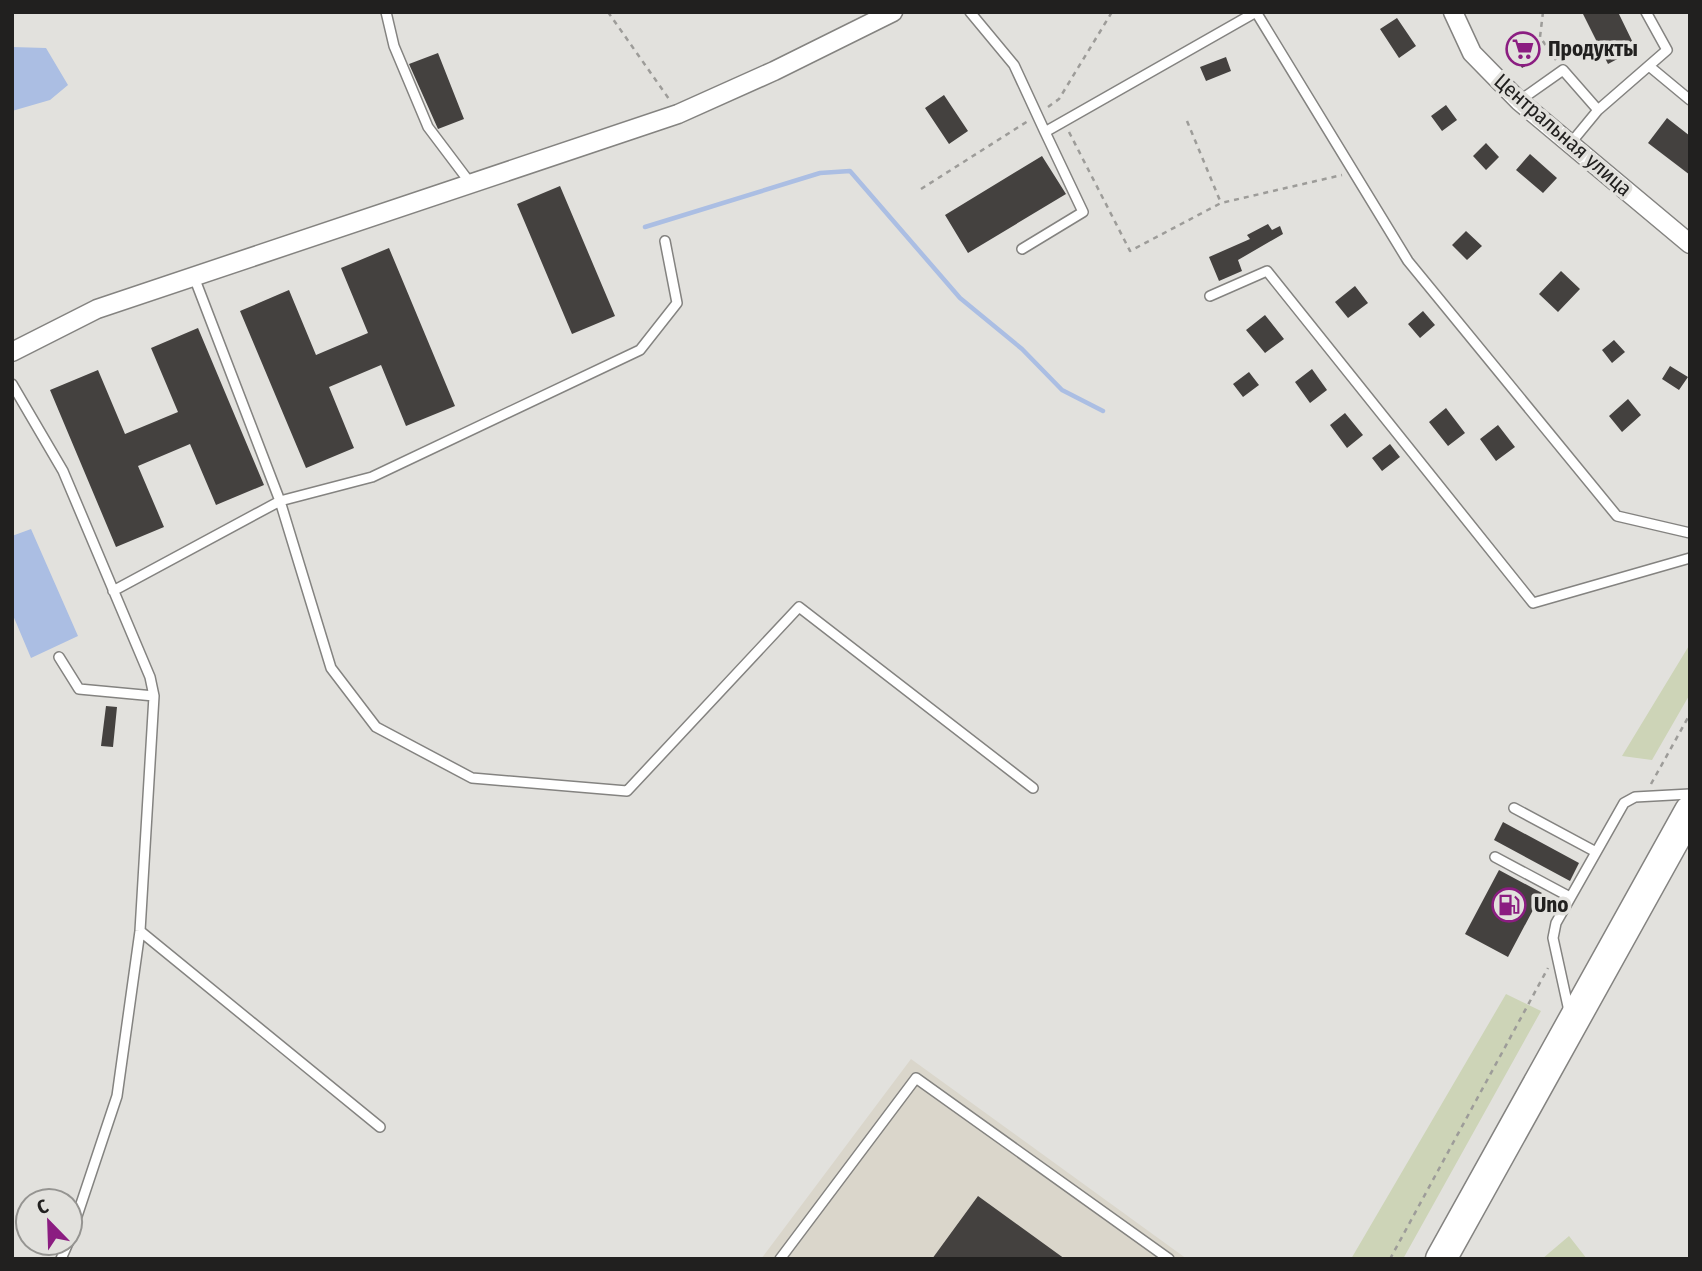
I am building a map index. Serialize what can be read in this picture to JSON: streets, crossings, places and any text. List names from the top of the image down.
{
  "streets": {
    "street": ["Центральная улица"]
  },
  "places": {
    "supermarket": ["Продукты"],
    "fuel station": ["Uno"]
  },
  "north": "top left"
}
